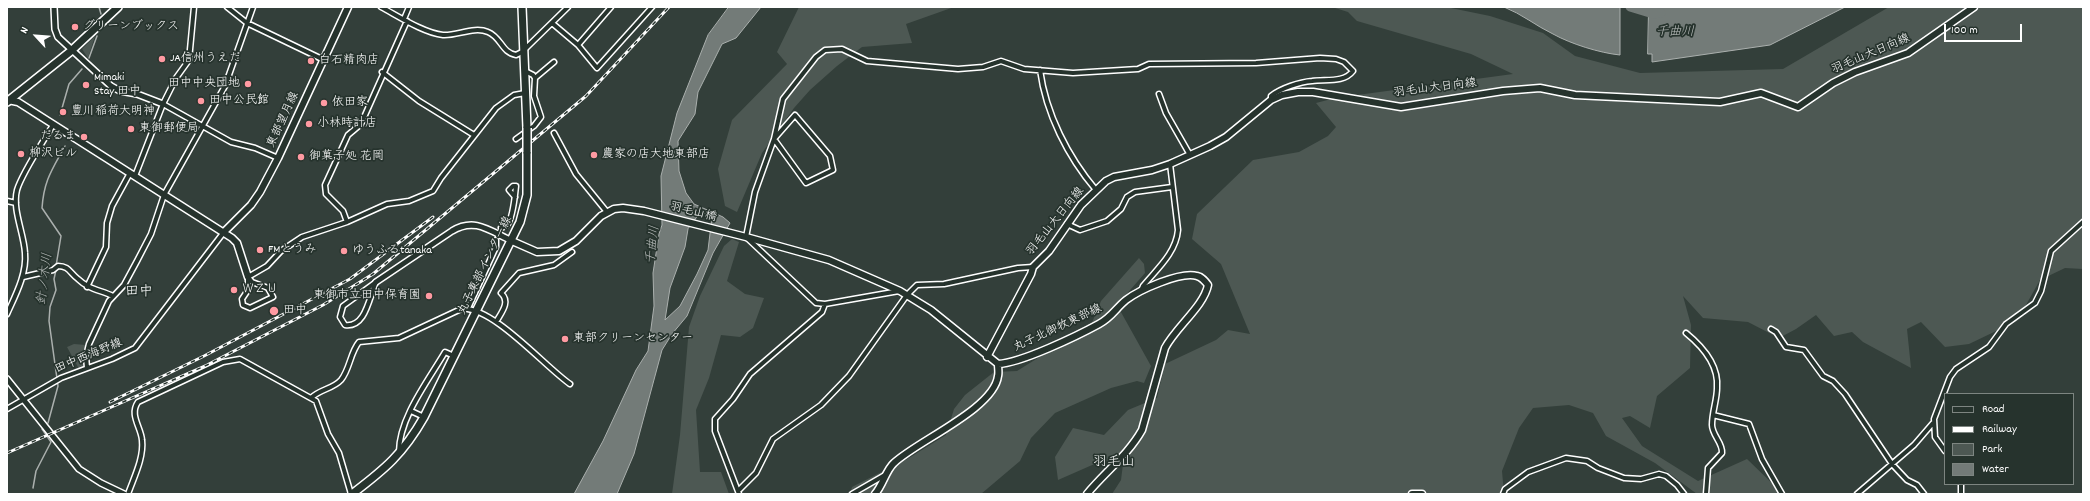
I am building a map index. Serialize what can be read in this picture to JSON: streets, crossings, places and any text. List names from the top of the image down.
{
  "streets": {
    "main road": [
      "羽毛山大日向線",
      "東部望月線",
      "羽毛山橋",
      "丸子東部インター線",
      "丸子北御牧東部線"
    ],
    "street": ["田中西海野線"]
  },
  "crossings": [
    ["東部望月線", "田中西海野線"]
  ],
  "districts": ["田中", "羽毛山"],
  "water": ["千曲川", "針ノ木川"],
  "places": [
    "グリーンブックス",
    "JA信州うえだ",
    "白石精肉店",
    "田中中央団地",
    "Mimaki Stay 田中",
    "田中公民館",
    "依田家",
    "豊川稲荷大明神",
    "小林時計店",
    "東御郵便局",
    "だるま",
    "柳沢ビル",
    "農家の店大地東部店",
    "御菓子処 花岡",
    "FMとうみ",
    "ゆうふるtanaka",
    "ＷＺＵ",
    "東御市立田中保育園",
    "田中",
    "東部クリーンセンター"
  ],
  "legend": [
    "Road",
    "Railway",
    "Park",
    "Water"
  ],
  "scale_bar": "100 m",
  "north": "top left"
}
